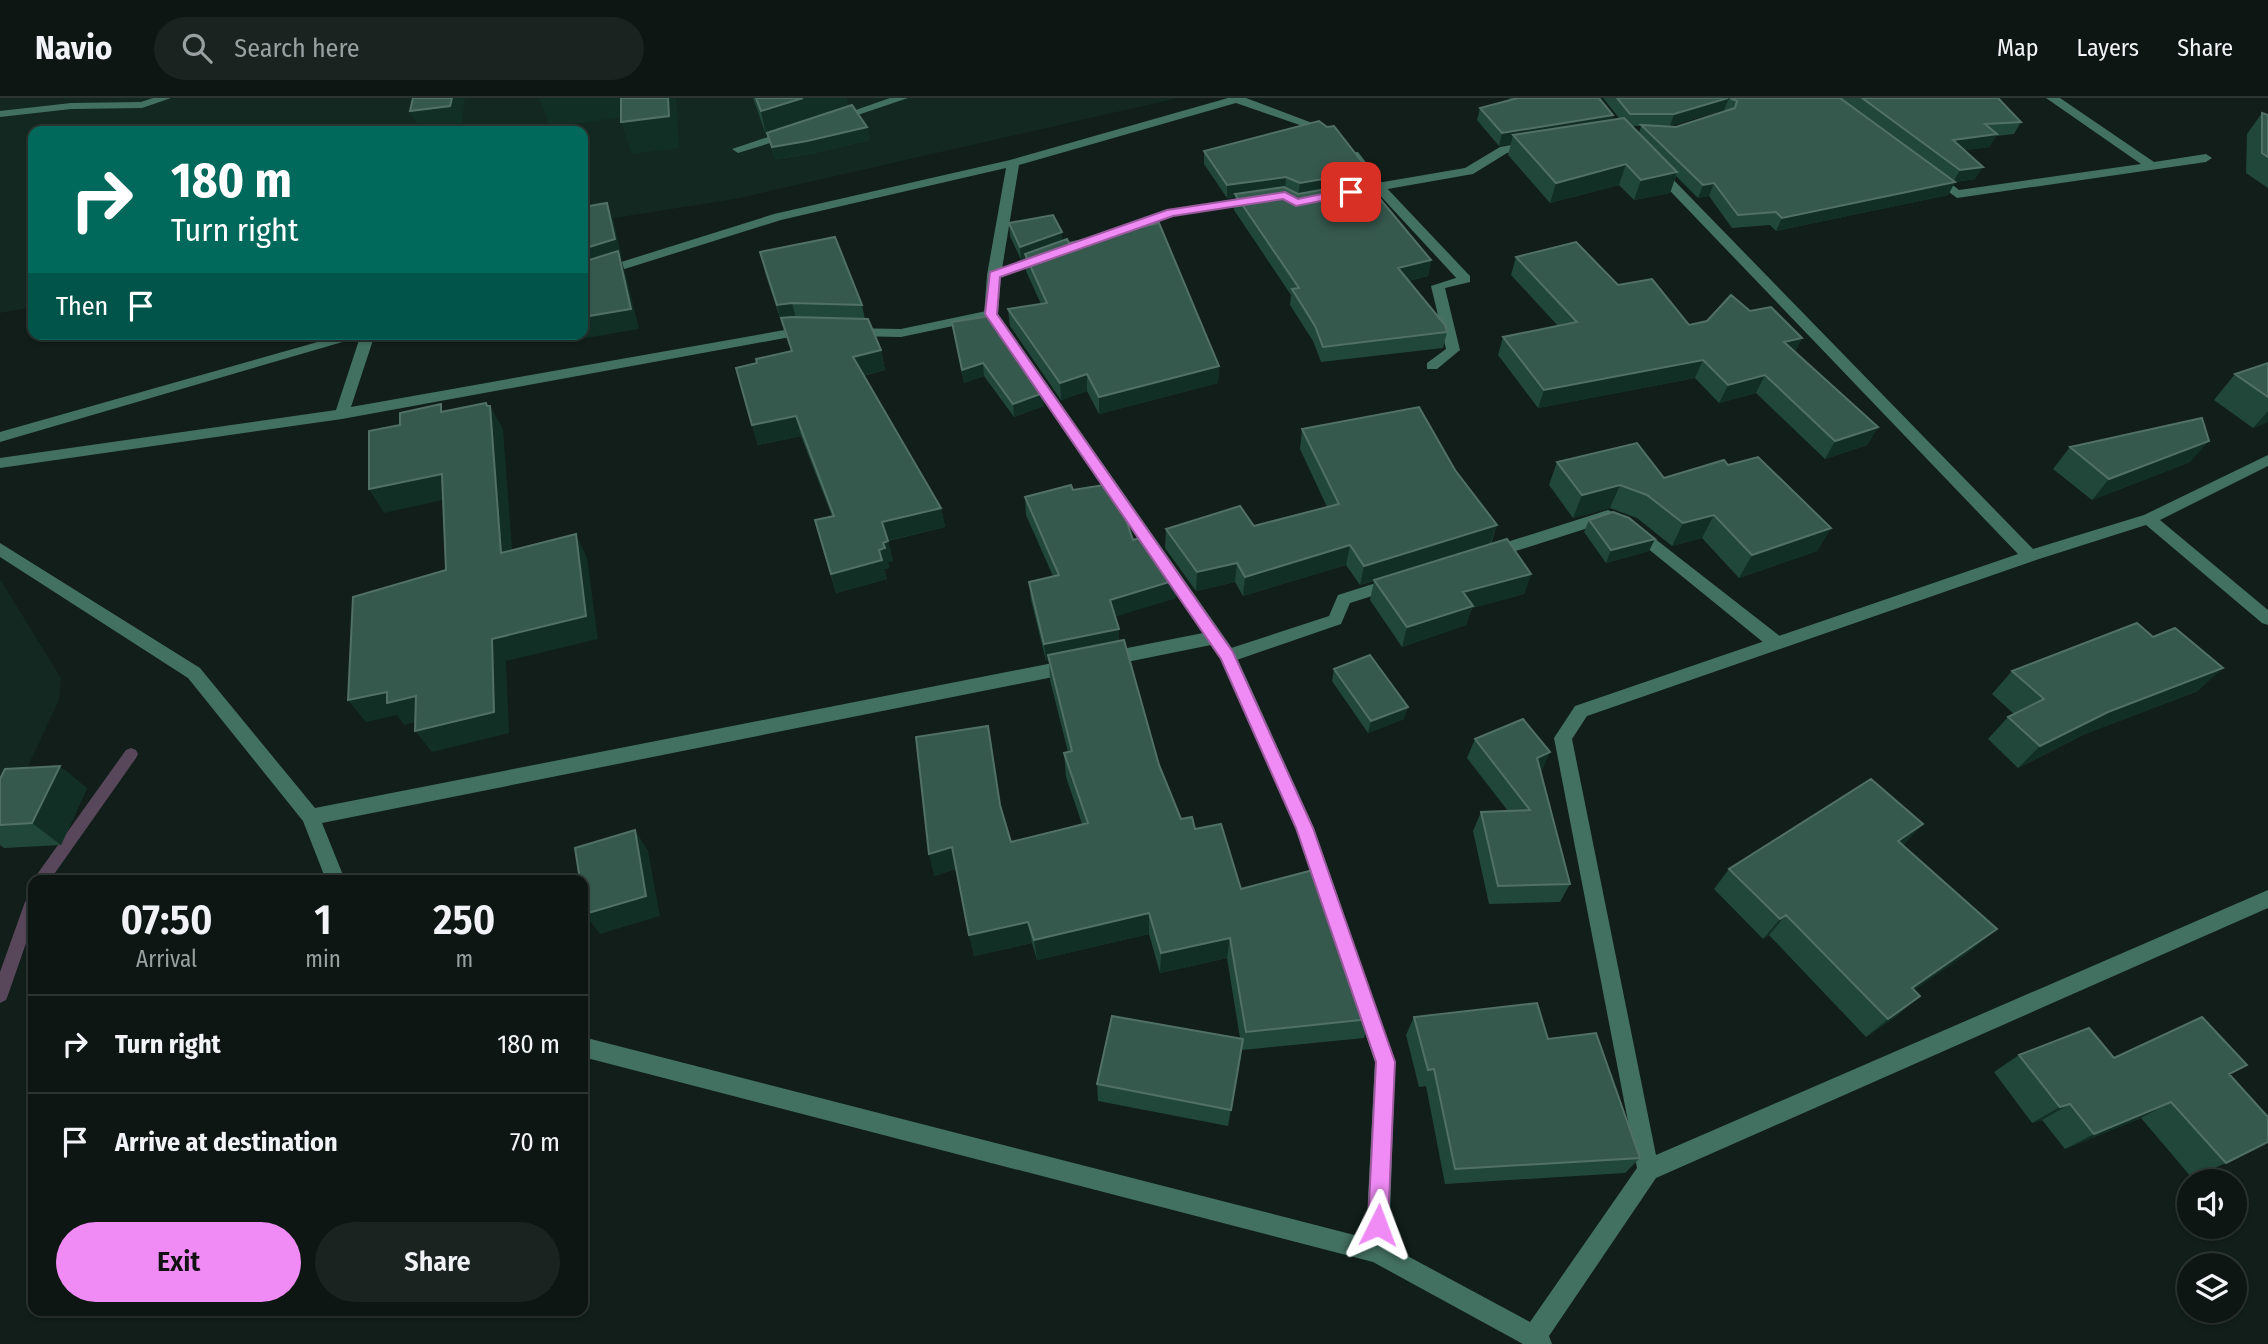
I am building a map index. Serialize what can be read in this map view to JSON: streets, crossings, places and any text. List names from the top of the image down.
{
  "page": {
    "header": "Navio",
    "search": "Search here",
    "nav": ["Map", "Layers", "Share"],
    "turn": ["180 m", "Turn right"],
    "then": "Then",
    "eta": [
      "07:50",
      "Arrival",
      "1",
      "min",
      "250",
      "m"
    ],
    "list": [
      {
        "name": "Turn right",
        "value": "180 m"
      },
      {
        "name": "Arrive at destination",
        "value": "70 m"
      }
    ],
    "buttons": ["Exit", "Share"]
  }
}
